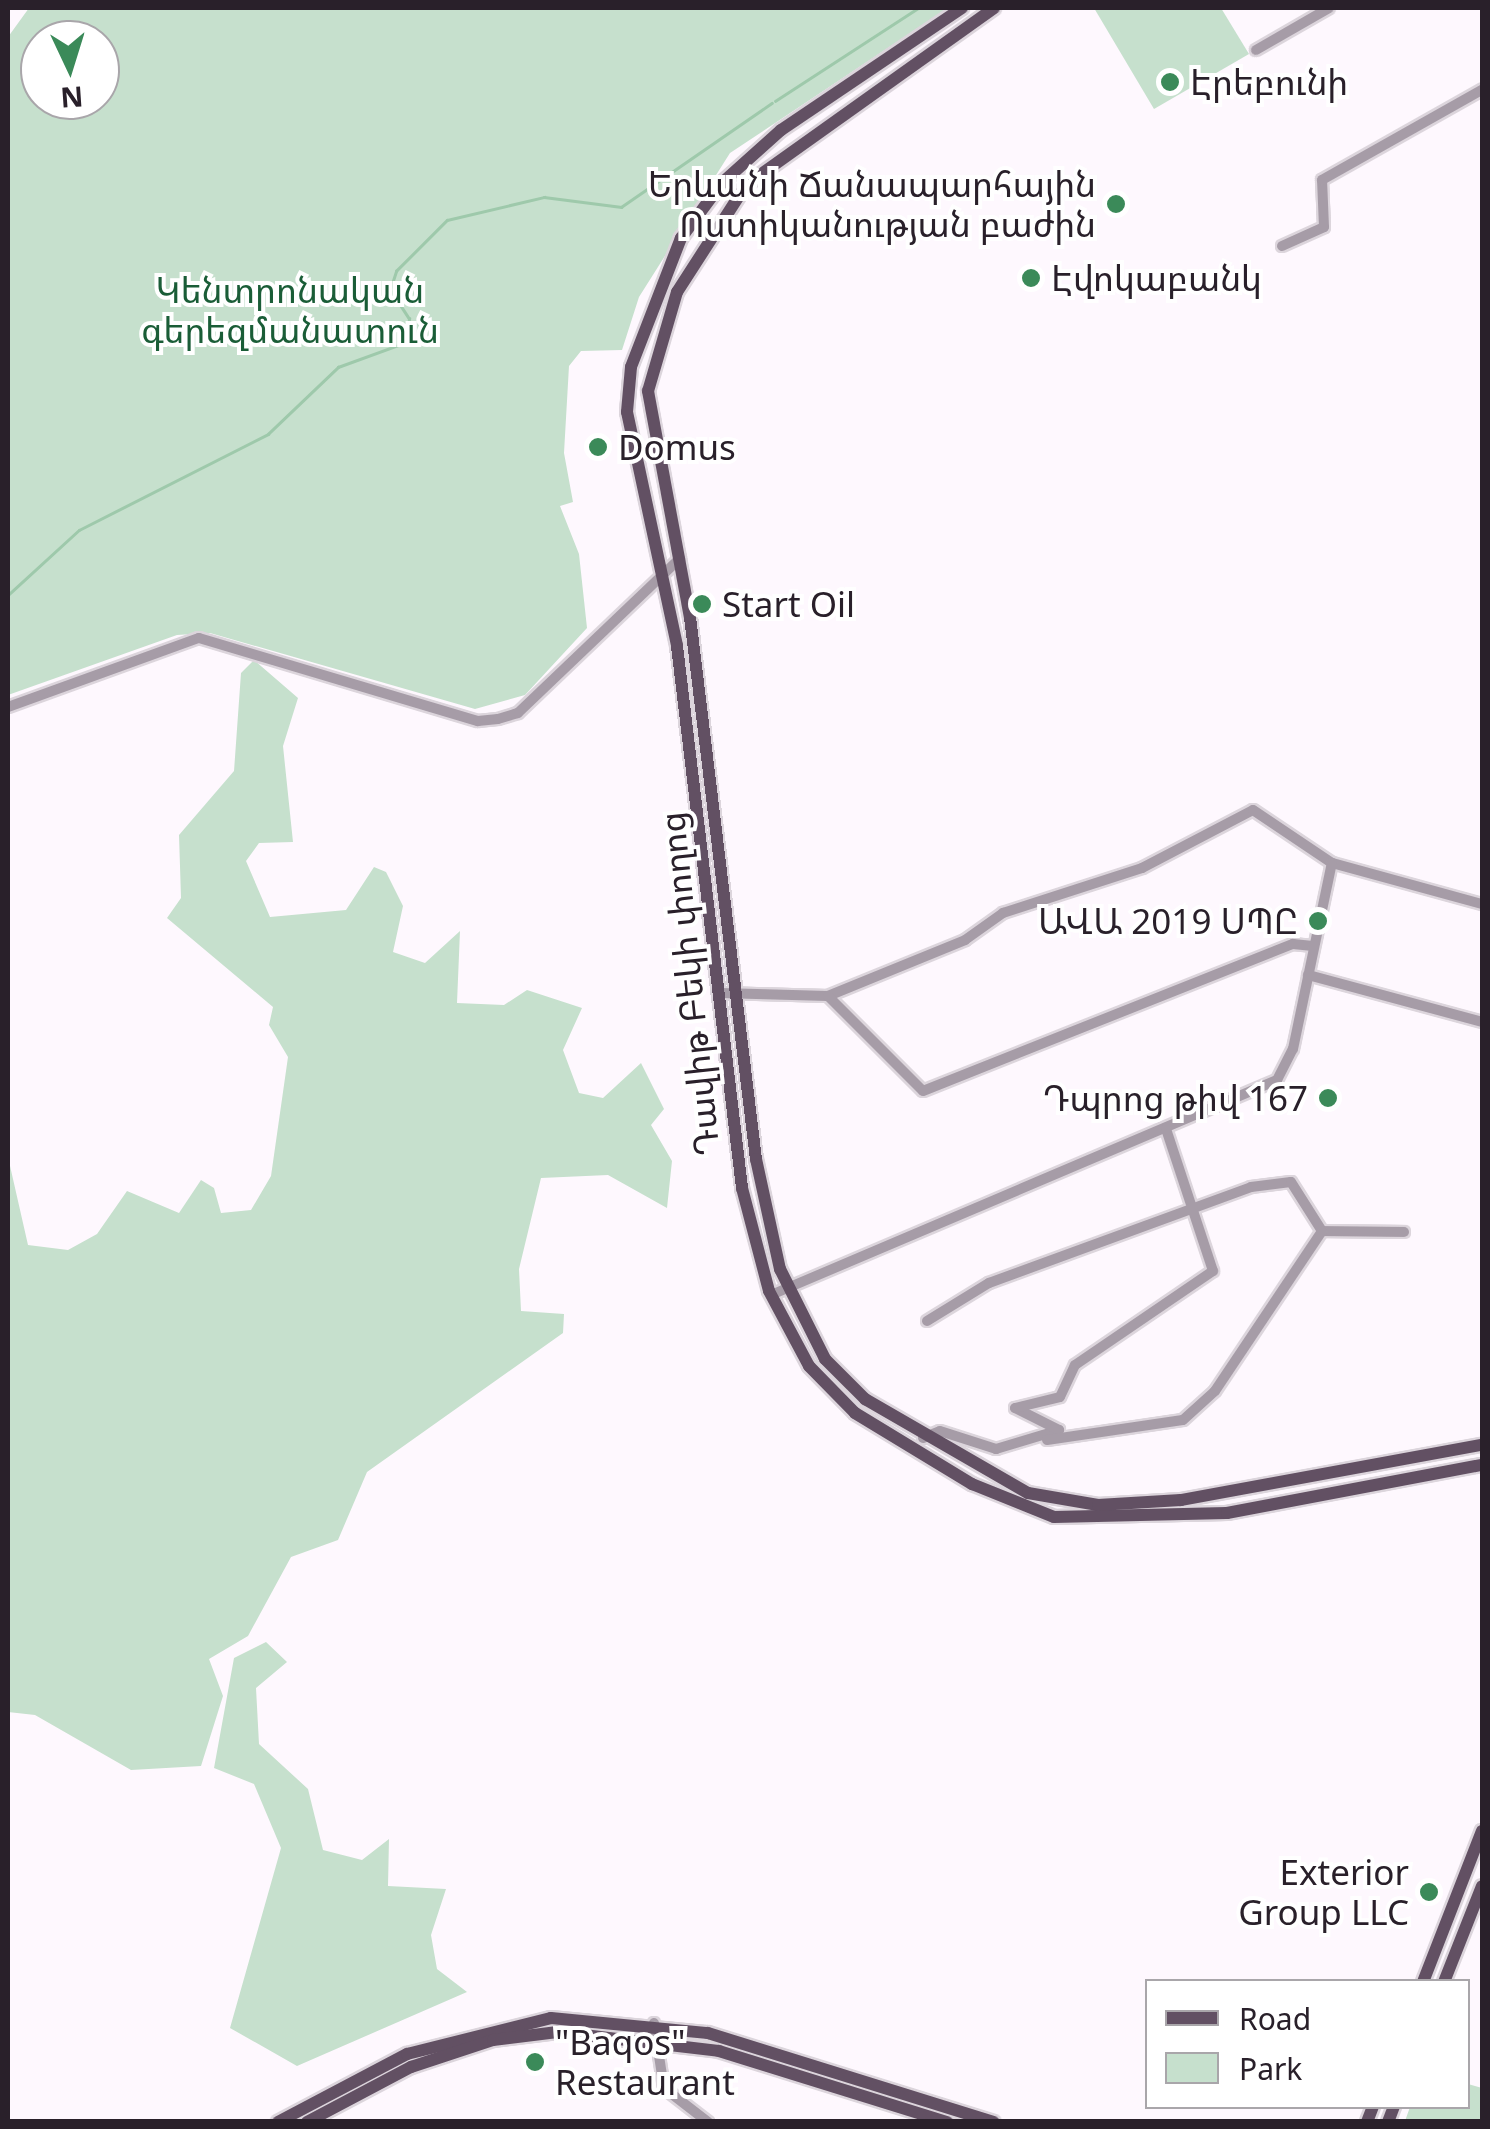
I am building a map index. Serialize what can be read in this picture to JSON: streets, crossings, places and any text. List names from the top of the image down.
{
  "streets": {
    "main road": ["Դավիթ Բեկի փողոց"]
  },
  "parks": ["Կենտրոնական գերեզմանատուն"],
  "places": [
    "Էրեբունի",
    "Երևանի Ճանապարհային Ոստիկանության բաժին",
    "Էվոկաբանկ",
    "Domus",
    "Start Oil",
    "ԱՎԱ 2019 ՍՊԸ",
    "Դպրոց թիվ 167",
    "Exterior Group LLC",
    "\"Baqos\" Restaurant"
  ],
  "legend": ["Road", "Park"],
  "north": "bottom"
}
